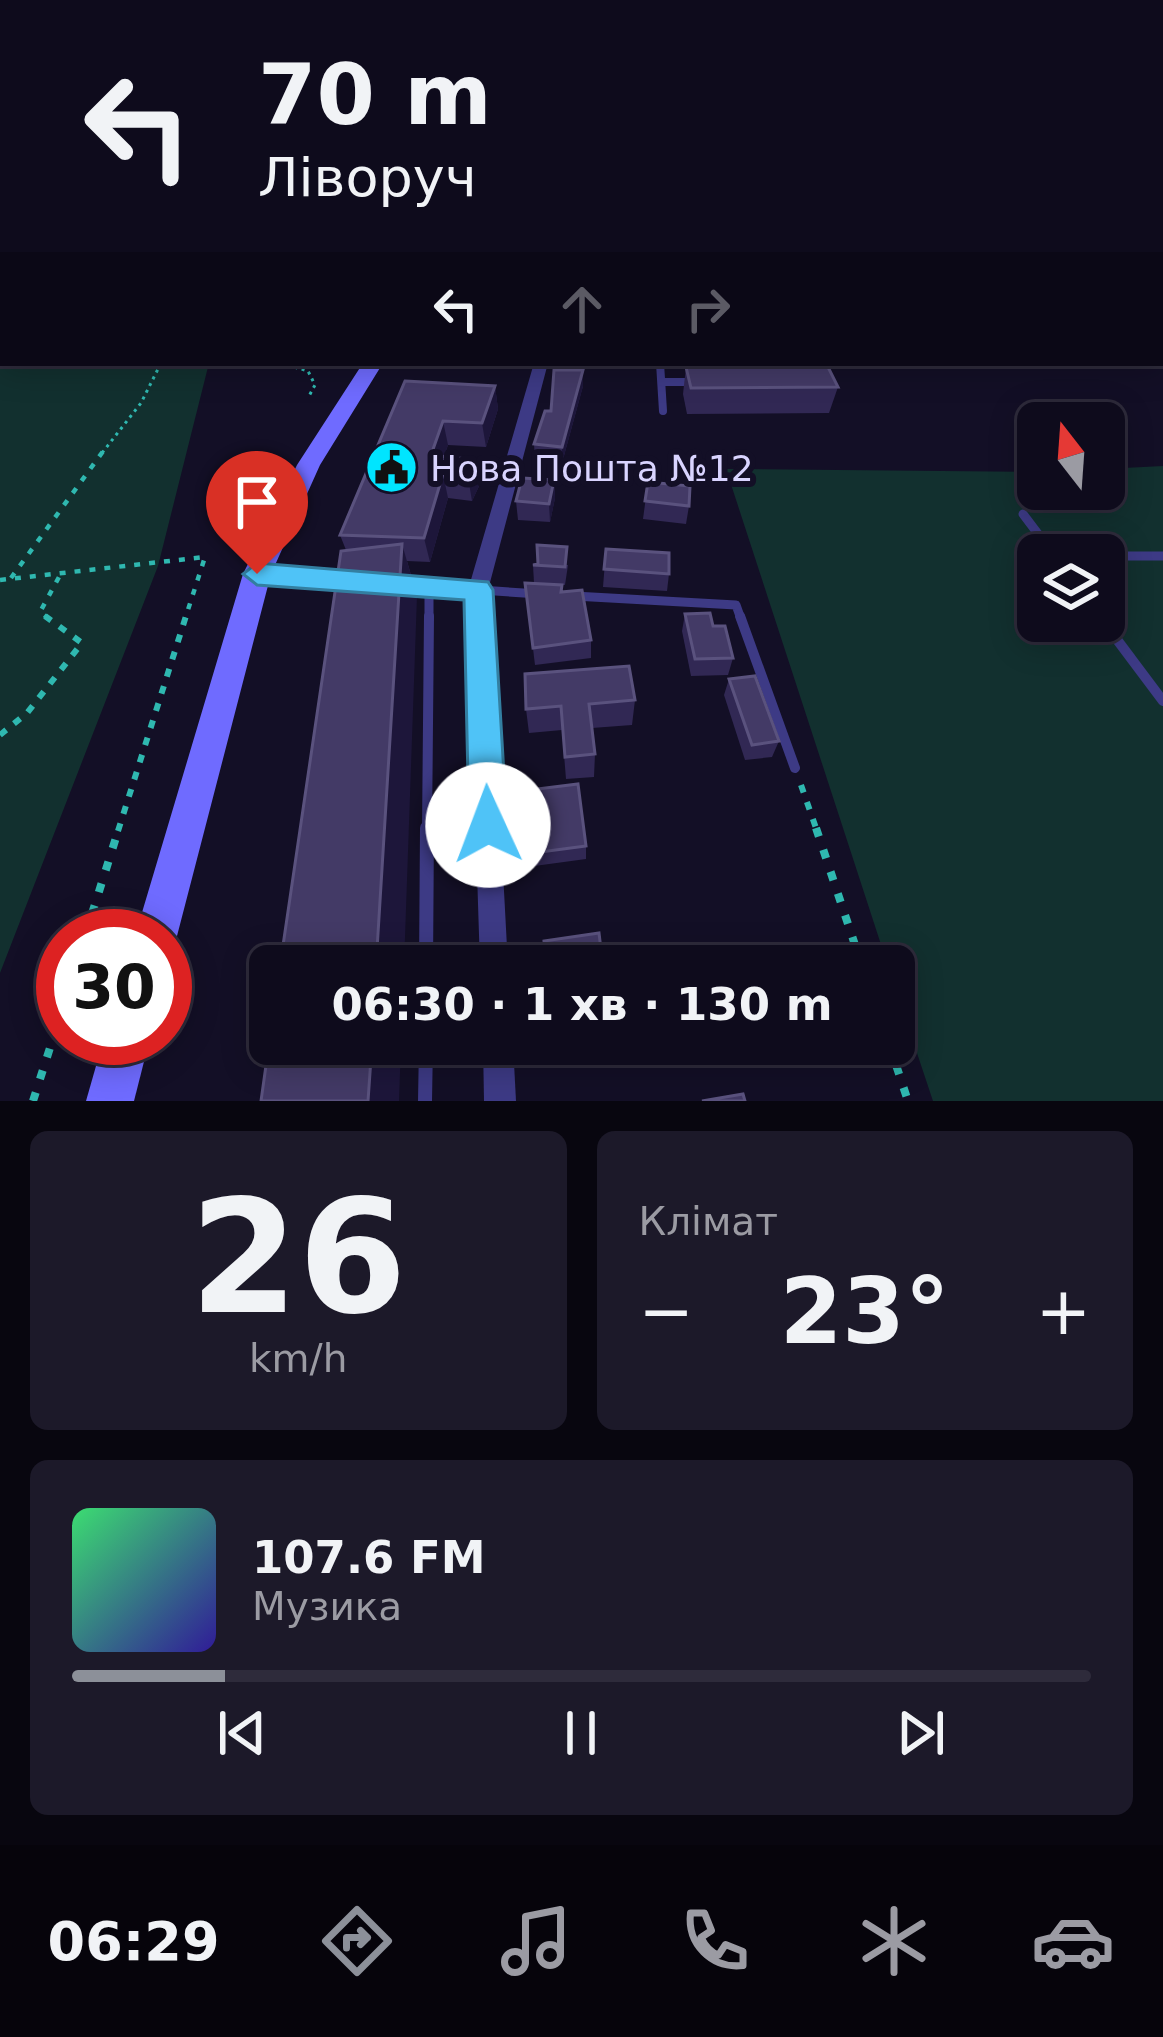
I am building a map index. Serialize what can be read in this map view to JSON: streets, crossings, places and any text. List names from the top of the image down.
{
  "places": {
    "public building": ["Нова Пошта №12"]
  },
  "north": "top",
  "page": {
    "turn": ["70 m", "Ліворуч"],
    "limit": "30",
    "trip": "06:30 · 1 хв · 130 m",
    "tile": [
      ["26", "km/h"],
      "Клімат"
    ],
    "heat": ["−", "23°", "+"],
    "song": ["107.6 FM", "Музика"],
    "tabs": "06:29"
  }
}
